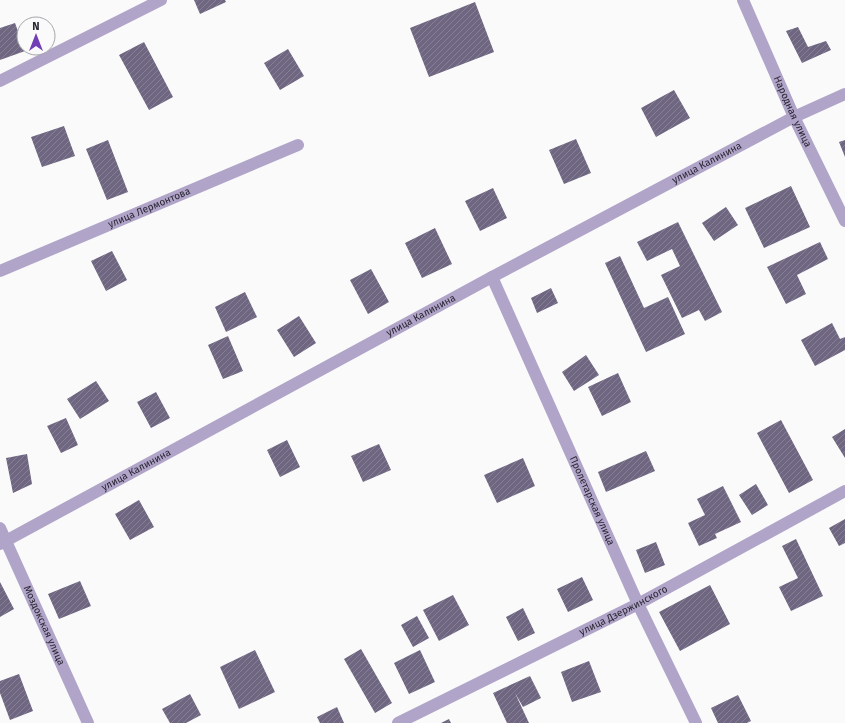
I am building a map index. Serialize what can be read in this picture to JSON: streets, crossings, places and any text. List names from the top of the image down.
{
  "streets": {
    "street": [
      "Народная улица",
      "улица Калинина",
      "улица Лермонтова",
      "Пролетарская улица",
      "улица Дзержинского",
      "Моздокская улица"
    ]
  },
  "crossings": [
    ["Народная улица", "улица Калинина"],
    ["улица Калинина", "Пролетарская улица"],
    ["улица Калинина", "Моздокская улица"],
    ["Пролетарская улица", "улица Дзержинского"]
  ],
  "north": "top"
}
